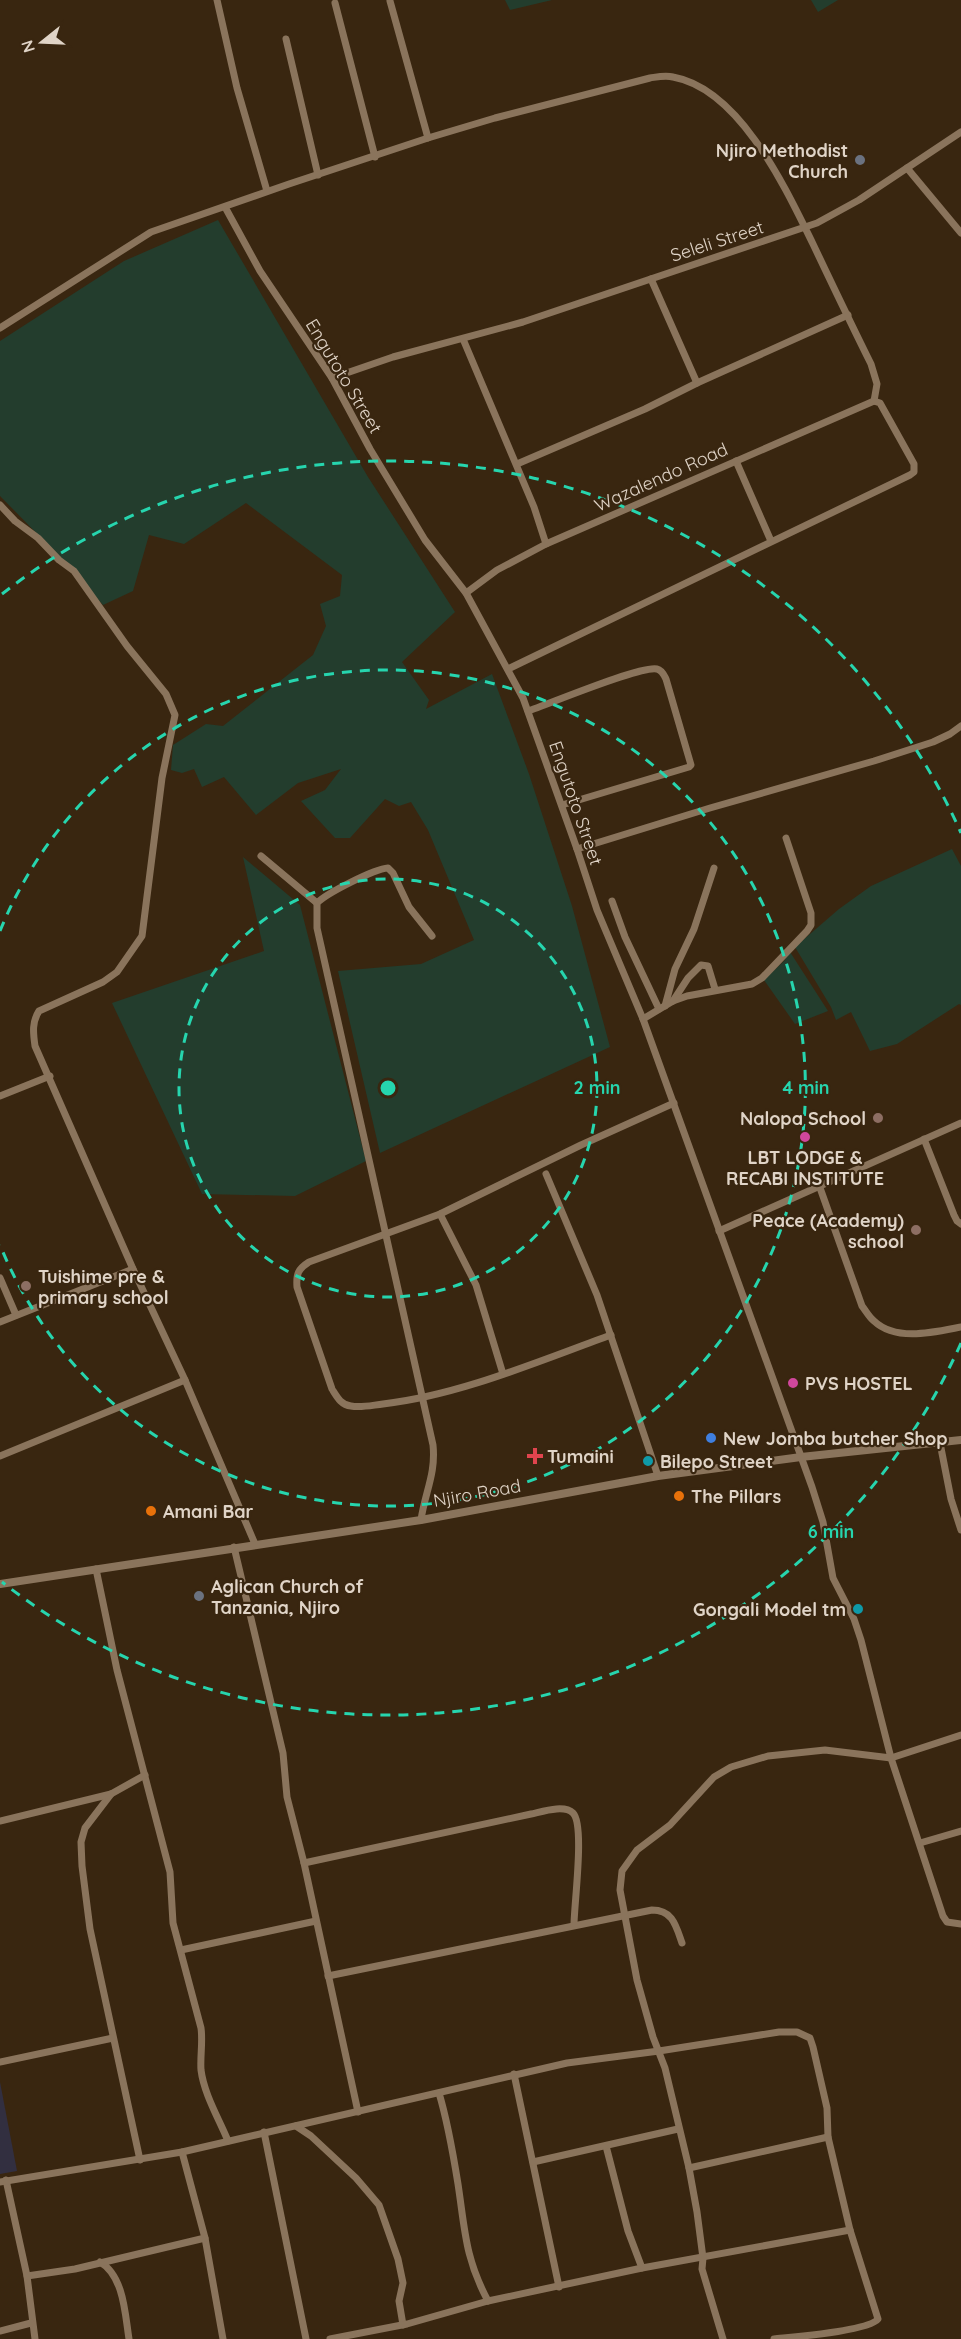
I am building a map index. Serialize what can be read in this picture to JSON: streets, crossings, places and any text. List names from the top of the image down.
{
  "streets": {
    "street": [
      "Seleli Street",
      "Engutoto Street",
      "Wazalendo Road",
      "Njiro Road"
    ]
  },
  "crossings": [
    ["Seleli Street", "Engutoto Street"],
    ["Engutoto Street", "Wazalendo Road"],
    ["Engutoto Street", "Njiro Road"]
  ],
  "places": {
    "other": [
      "Njiro Methodist Church",
      "Nalopa School",
      "LBT LODGE & RECABI INSTITUTE",
      "Peace (Academy) school",
      "Tuishime pre & primary school",
      "PVS HOSTEL",
      "New Jomba butcher Shop",
      "Bilepo Street",
      "The Pillars",
      "Amani Bar",
      "Aglican Church of Tanzania, Njiro",
      "Gongali Model tm"
    ],
    "health": ["Tumaini"]
  },
  "north": "left",
  "rings": ["2 min", "4 min", "6 min"]
}
